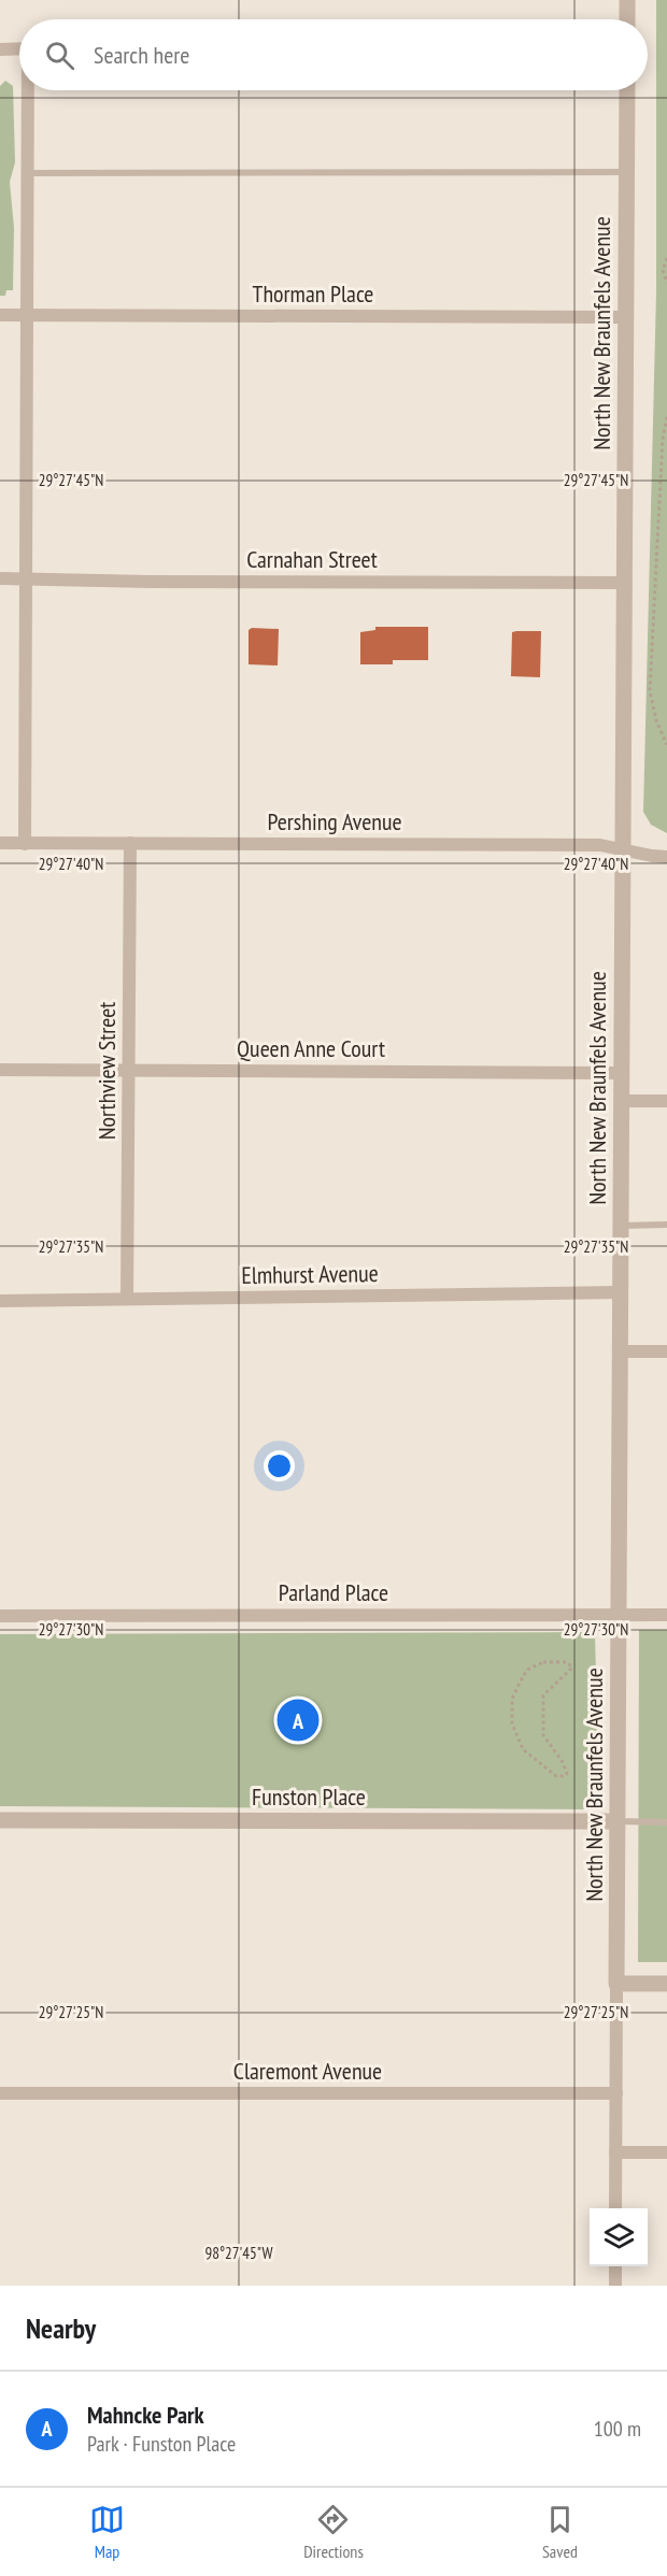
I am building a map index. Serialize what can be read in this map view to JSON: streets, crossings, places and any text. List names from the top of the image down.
{
  "streets": {
    "street": [
      "Thorman Place",
      "North New Braunfels Avenue",
      "Carnahan Street",
      "Pershing Avenue",
      "Queen Anne Court",
      "Northview Street",
      "Elmhurst Avenue",
      "Parland Place",
      "Funston Place",
      "Claremont Avenue"
    ]
  },
  "crossings": [
    ["Thorman Place", "North New Braunfels Avenue"],
    ["North New Braunfels Avenue", "Carnahan Street"],
    ["North New Braunfels Avenue", "Pershing Avenue"],
    ["North New Braunfels Avenue", "Queen Anne Court"],
    ["North New Braunfels Avenue", "Elmhurst Avenue"],
    ["North New Braunfels Avenue", "Parland Place"],
    ["North New Braunfels Avenue", "Funston Place"],
    ["North New Braunfels Avenue", "Claremont Avenue"],
    ["Pershing Avenue", "Northview Street"],
    ["Queen Anne Court", "Northview Street"],
    ["Northview Street", "Elmhurst Avenue"]
  ],
  "page": {
    "search": "Search here",
    "pins": "A",
    "heading": "Nearby",
    "list": [
      {
        "mark": "A",
        "name": "Mahncke Park",
        "note": "Park · Funston Place",
        "value": "100 m"
      }
    ],
    "nav": ["Map", "Directions", "Saved"]
  },
  "coordinates": [
    "29°27'45\"N",
    "29°27'40\"N",
    "29°27'35\"N",
    "29°27'30\"N",
    "29°27'25\"N",
    "98°27'45\"W"
  ]
}
